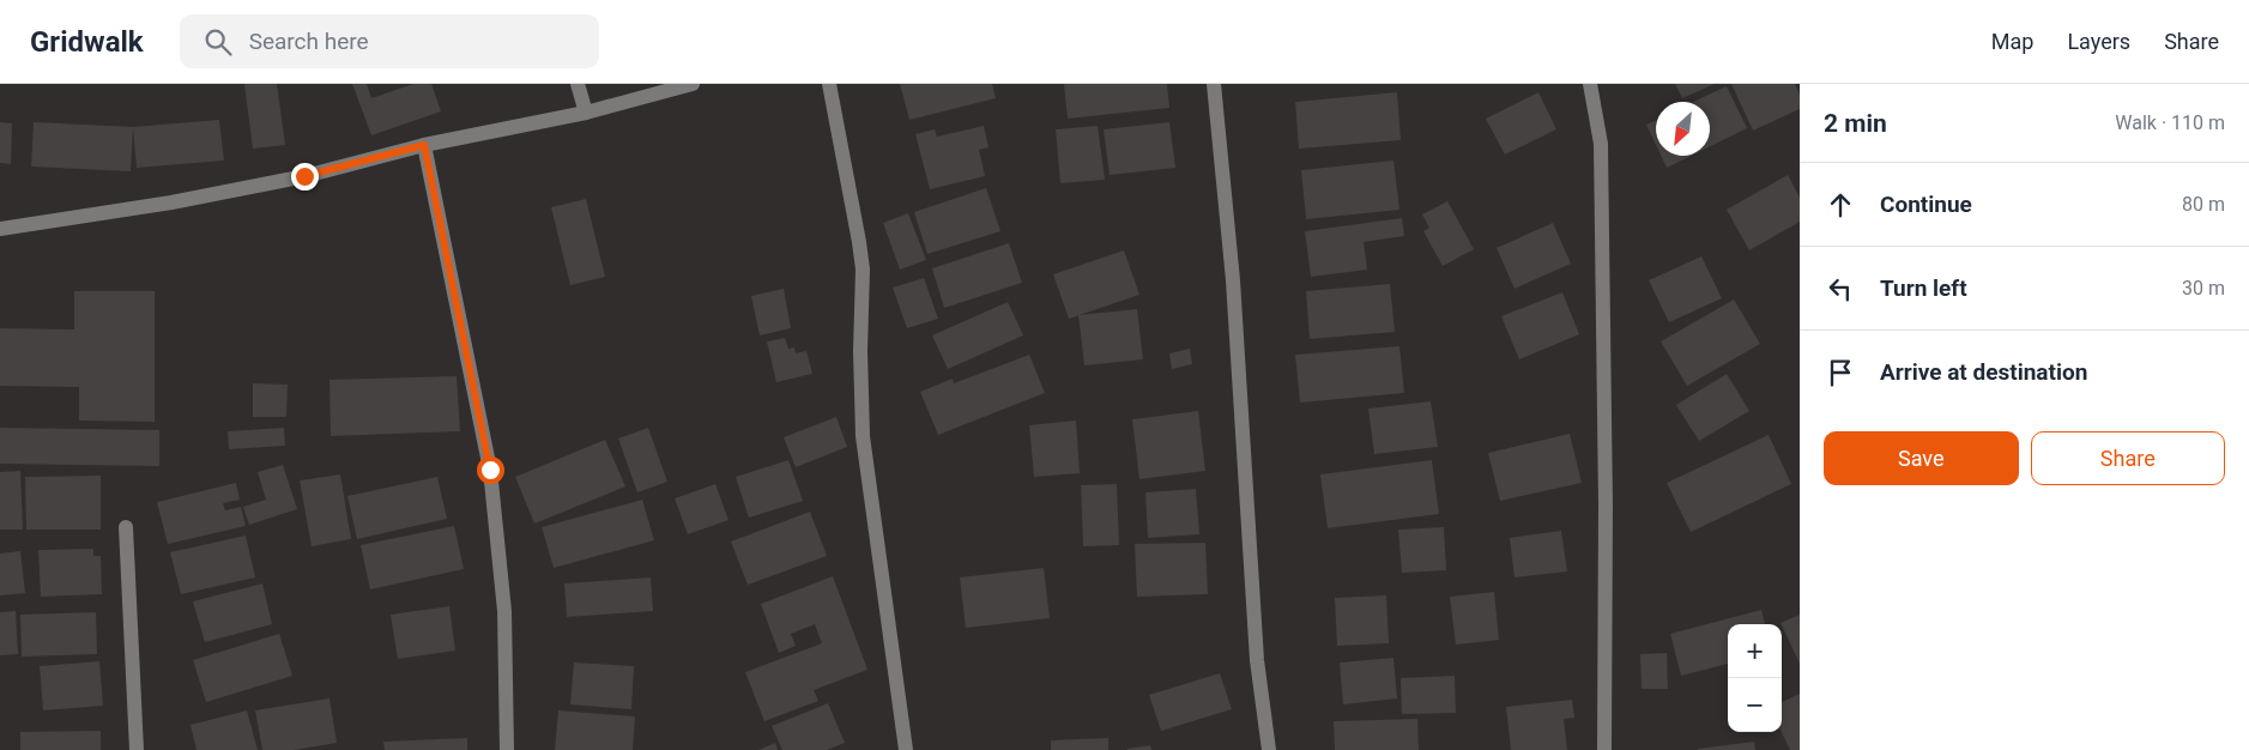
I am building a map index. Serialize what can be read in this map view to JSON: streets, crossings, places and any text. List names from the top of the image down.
{
  "north": "bottom left",
  "page": {
    "header": "Gridwalk",
    "search": "Search here",
    "nav": ["Map", "Layers", "Share"],
    "heading": ["2 min", "Walk · 110 m"],
    "list": [
      ["Continue", "80 m"],
      ["Turn left", "30 m"],
      "Arrive at destination"
    ],
    "buttons": ["Save", "Share"],
    "map_buttons": ["+", "−"]
  }
}
